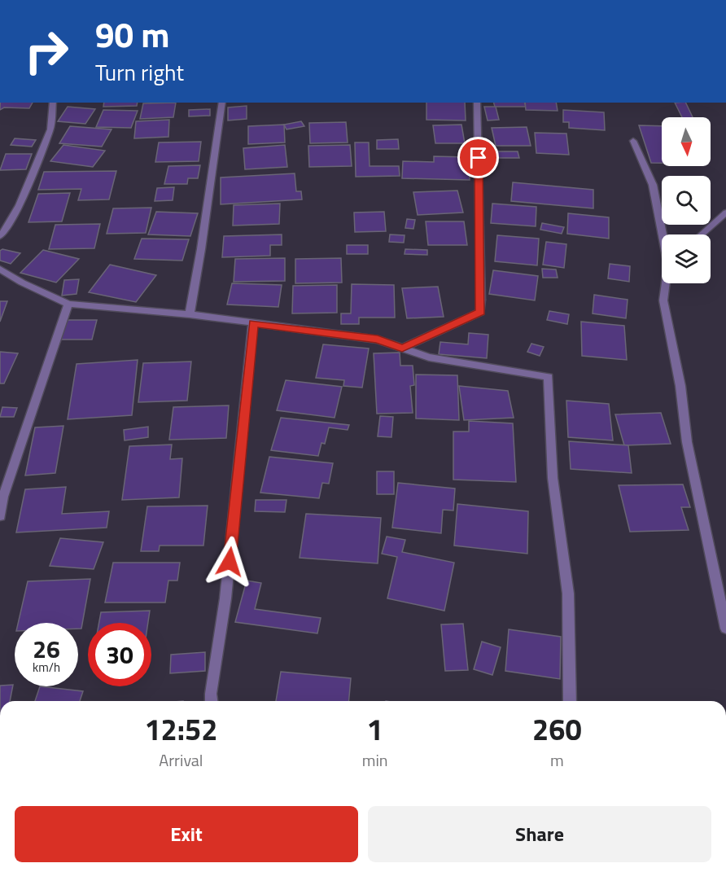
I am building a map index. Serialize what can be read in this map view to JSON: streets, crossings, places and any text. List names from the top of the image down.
{
  "north": "bottom",
  "page": {
    "turn": ["90 m", "Turn right"],
    "speed": "26 km/h",
    "limit": "30",
    "eta": [
      "12:52",
      "Arrival",
      "1",
      "min",
      "260",
      "m"
    ],
    "buttons": ["Exit", "Share"]
  }
}
